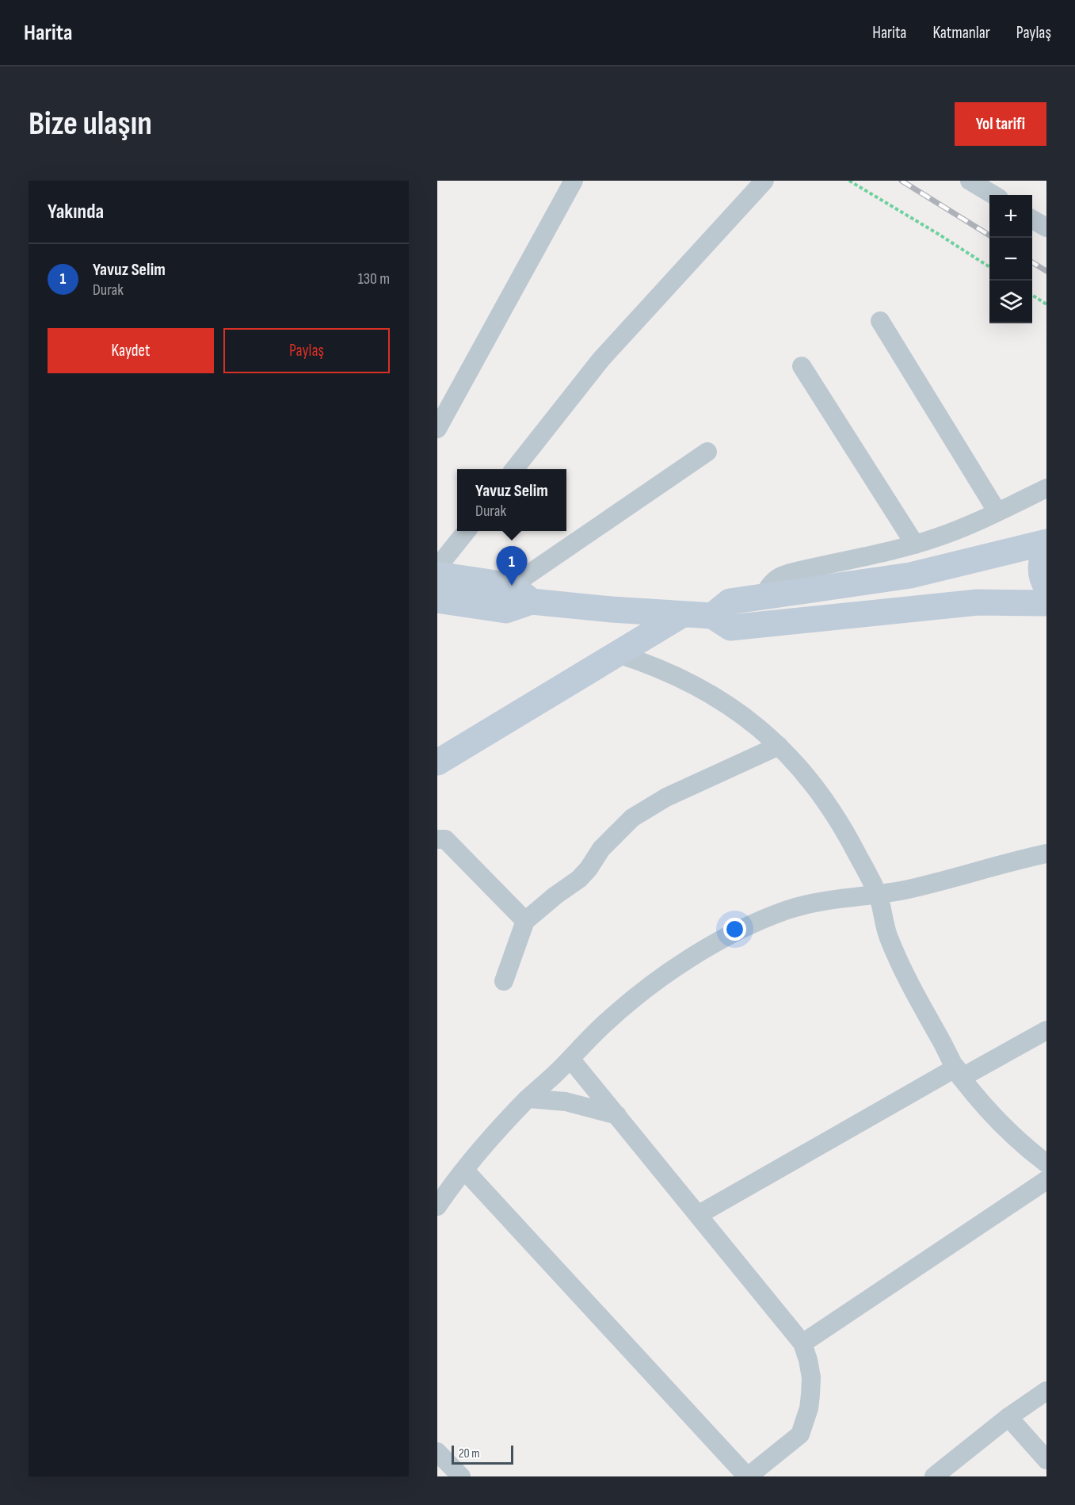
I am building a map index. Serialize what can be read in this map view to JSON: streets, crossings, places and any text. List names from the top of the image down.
{
  "scale_bar": "20 m",
  "page": {
    "header": "Harita",
    "nav": ["Harita", "Katmanlar", "Paylaş"],
    "buttons": [
      "Yol tarifi",
      ["Kaydet", "Paylaş"]
    ],
    "title": "Bize ulaşın",
    "heading": "Yakında",
    "map_buttons": ["+", "−"],
    "list": [
      {
        "mark": "1",
        "name": "Yavuz Selim",
        "note": "Durak",
        "value": "130 m"
      }
    ],
    "popup": ["Yavuz Selim", "Durak"],
    "pins": "1",
    "scale": "20 m"
  }
}
